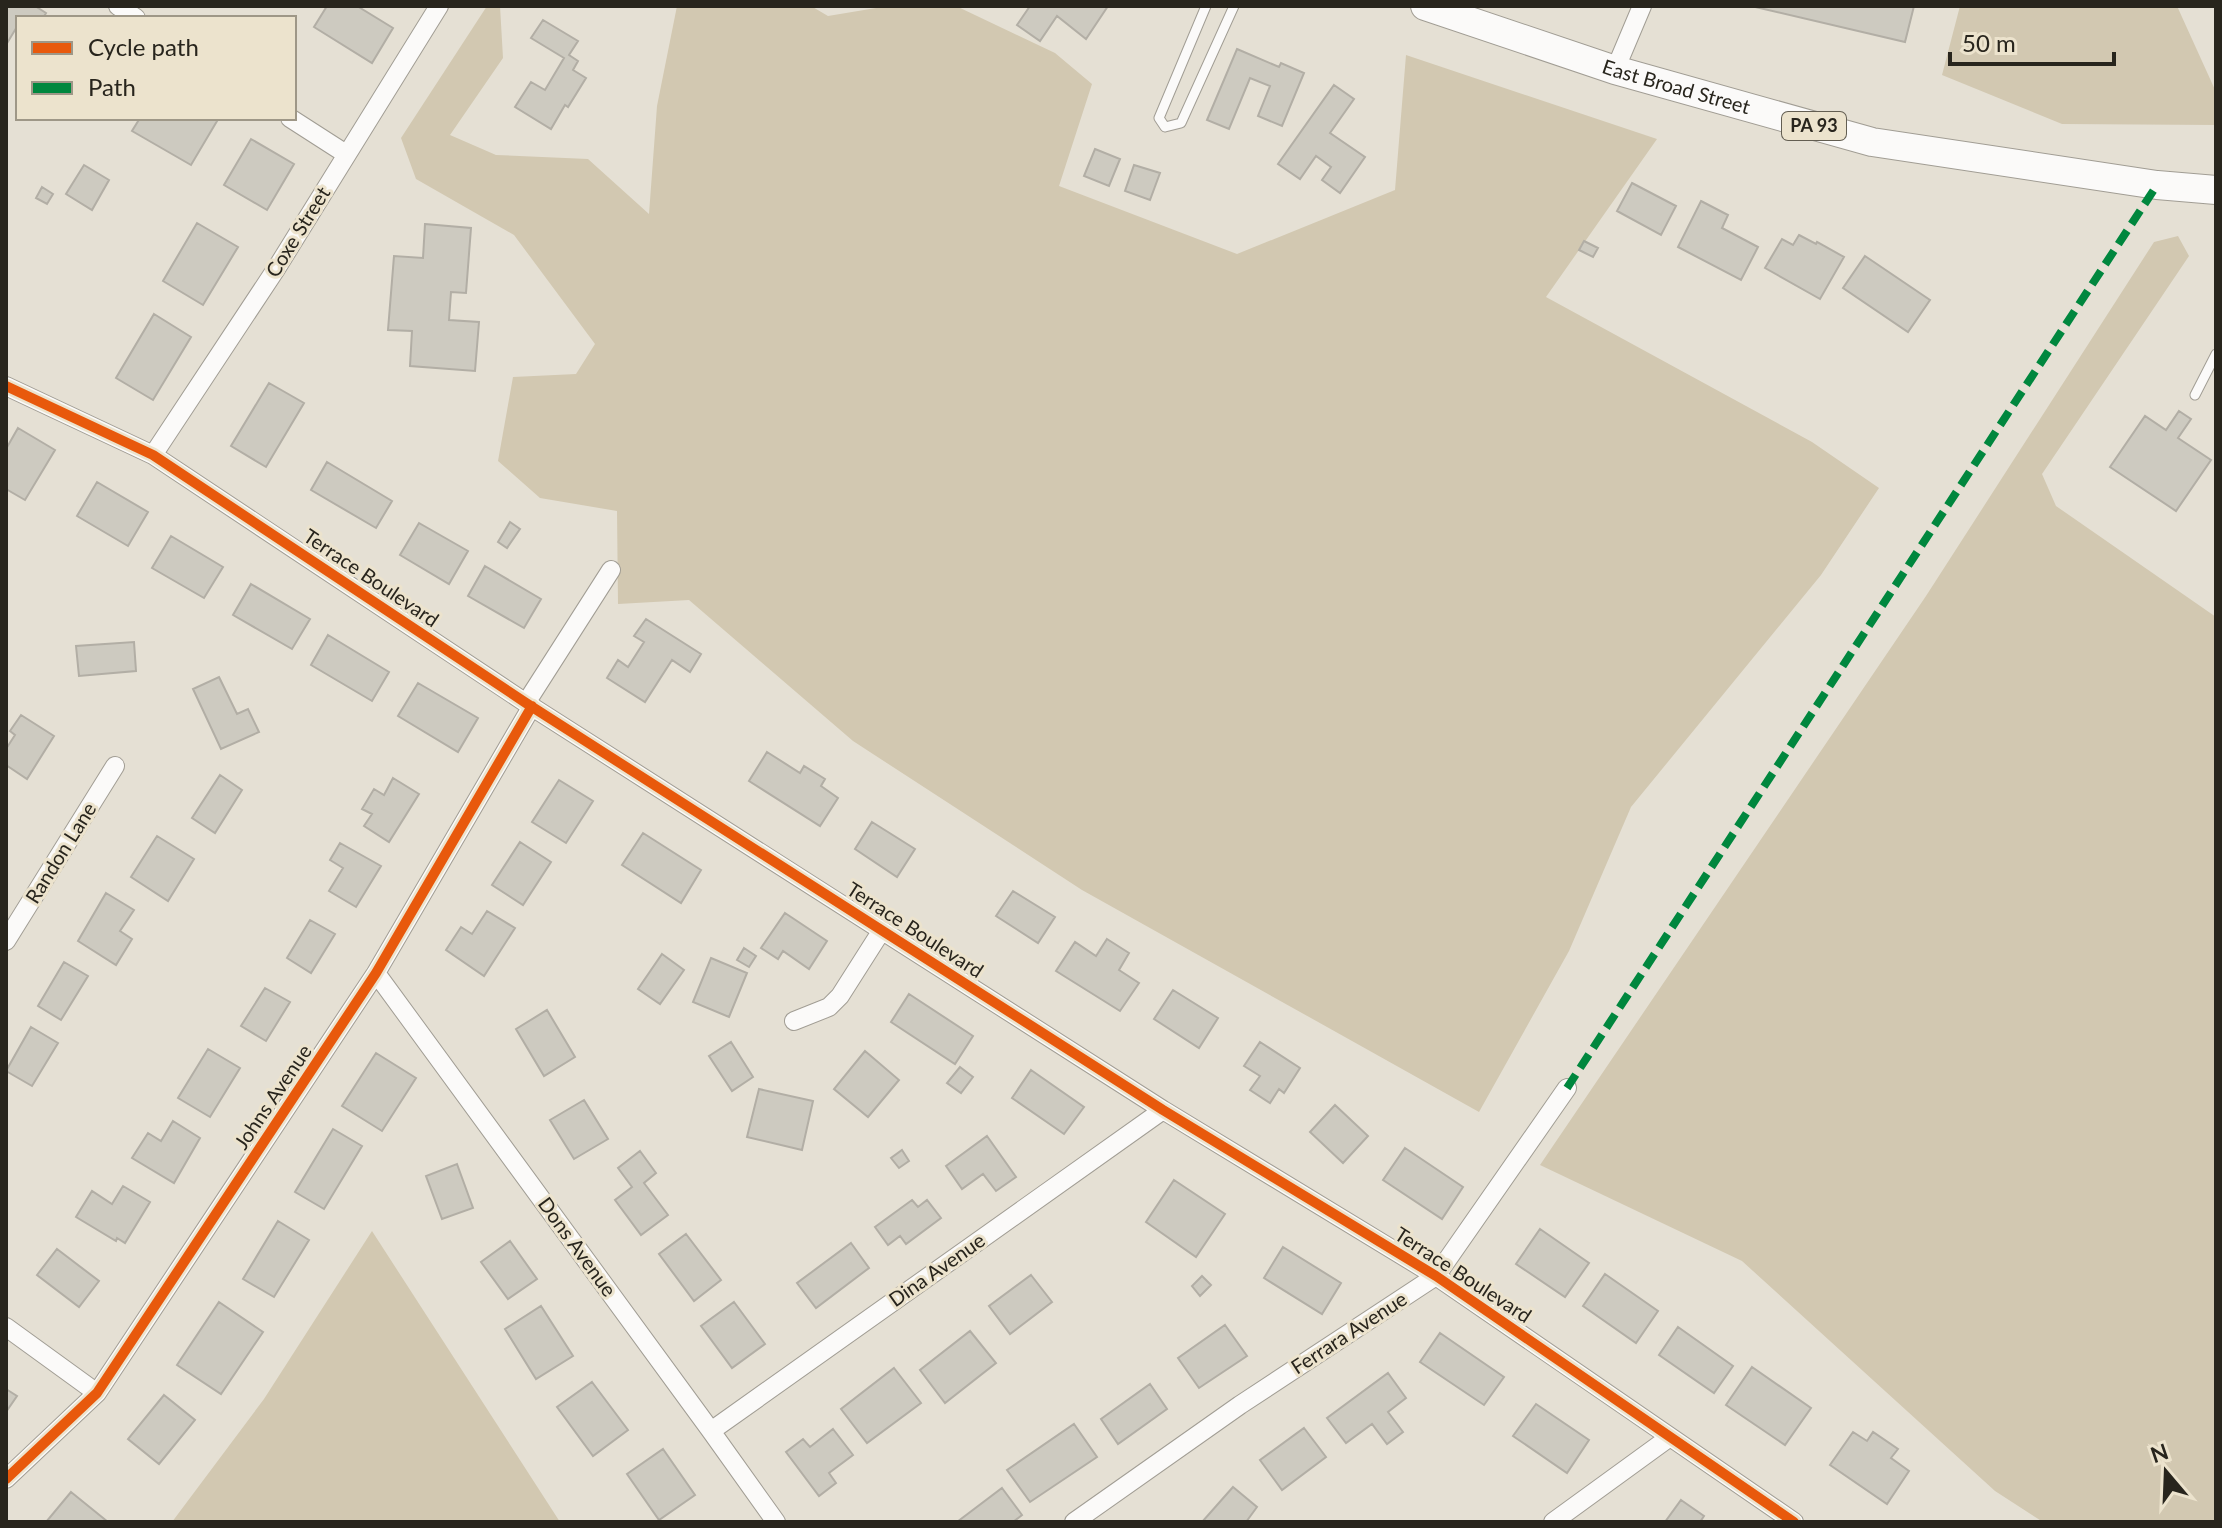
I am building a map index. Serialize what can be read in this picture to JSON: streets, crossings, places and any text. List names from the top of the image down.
{
  "streets": {
    "highway": ["East Broad Street", "PA 93"],
    "street": [
      "Coxe Street",
      "Terrace Boulevard",
      "Randon Lane",
      "Johns Avenue",
      "Dons Avenue",
      "Dina Avenue",
      "Ferrara Avenue"
    ]
  },
  "crossings": [
    ["Coxe Street", "Terrace Boulevard"],
    ["Terrace Boulevard", "Johns Avenue"],
    ["Terrace Boulevard", "Dina Avenue"],
    ["Terrace Boulevard", "Ferrara Avenue"],
    ["Johns Avenue", "Dons Avenue"],
    ["Dons Avenue", "Dina Avenue"]
  ],
  "legend": ["Cycle path", "Path"],
  "scale_bar": "50 m",
  "north": "top"
}
